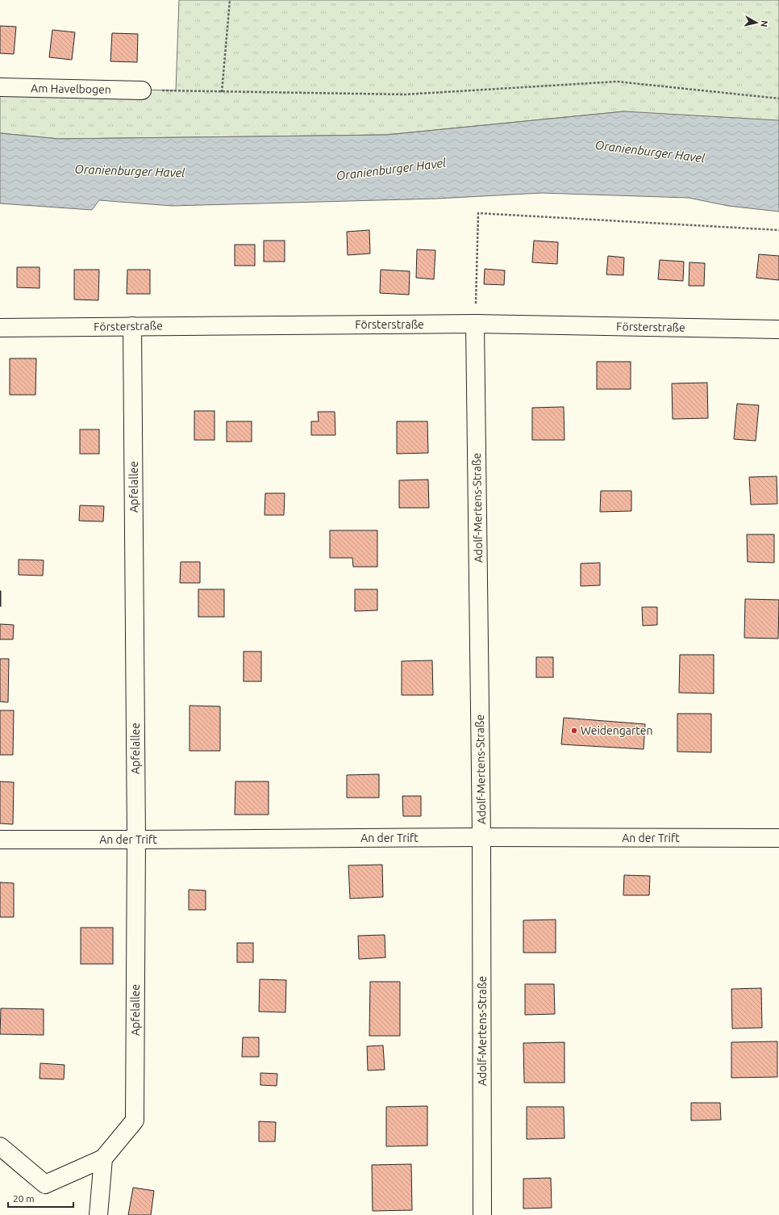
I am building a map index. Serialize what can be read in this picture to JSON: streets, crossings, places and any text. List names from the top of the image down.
{
  "streets": {
    "street": [
      "Am Havelbogen",
      "Försterstraße",
      "Apfelallee",
      "Adolf-Mertens-Straße",
      "An der Trift"
    ]
  },
  "crossings": [
    ["Försterstraße", "Apfelallee"],
    ["Försterstraße", "Adolf-Mertens-Straße"],
    ["Apfelallee", "An der Trift"],
    ["Adolf-Mertens-Straße", "An der Trift"]
  ],
  "water": ["Oranienburger Havel"],
  "places": ["Weidengarten"],
  "scale_bar": "20 m",
  "north": "right"
}
